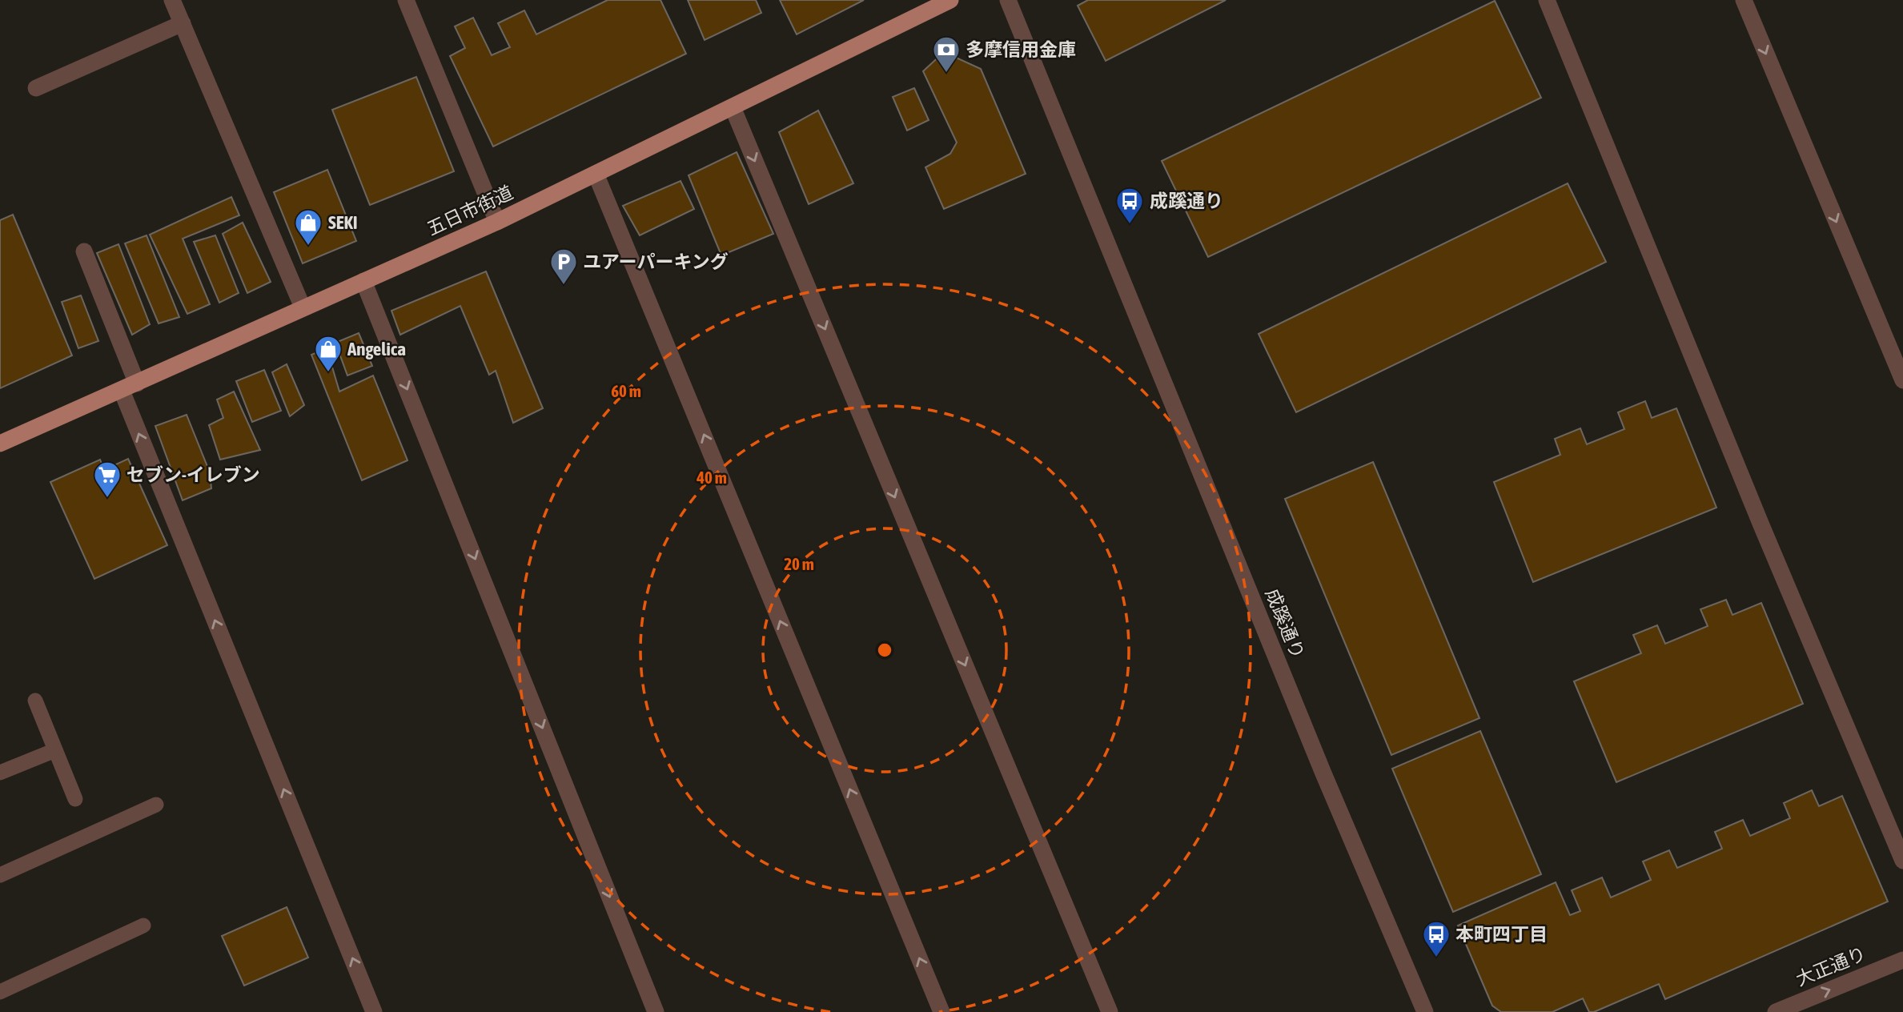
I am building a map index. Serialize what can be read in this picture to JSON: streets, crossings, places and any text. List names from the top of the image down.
{
  "streets": {
    "main road": ["五日市街道"],
    "street": ["成蹊通り", "大正通り"]
  },
  "one_way": ["大正通り"],
  "places": {
    "bank": ["多摩信用金庫"],
    "bus stop": ["成蹊通り", "本町四丁目"],
    "shop": ["SEKI", "Angelica"],
    "parking": ["ユアーパーキング"],
    "supermarket": ["セブン-イレブン"]
  },
  "rings": ["60 m", "40 m", "20 m"]
}
